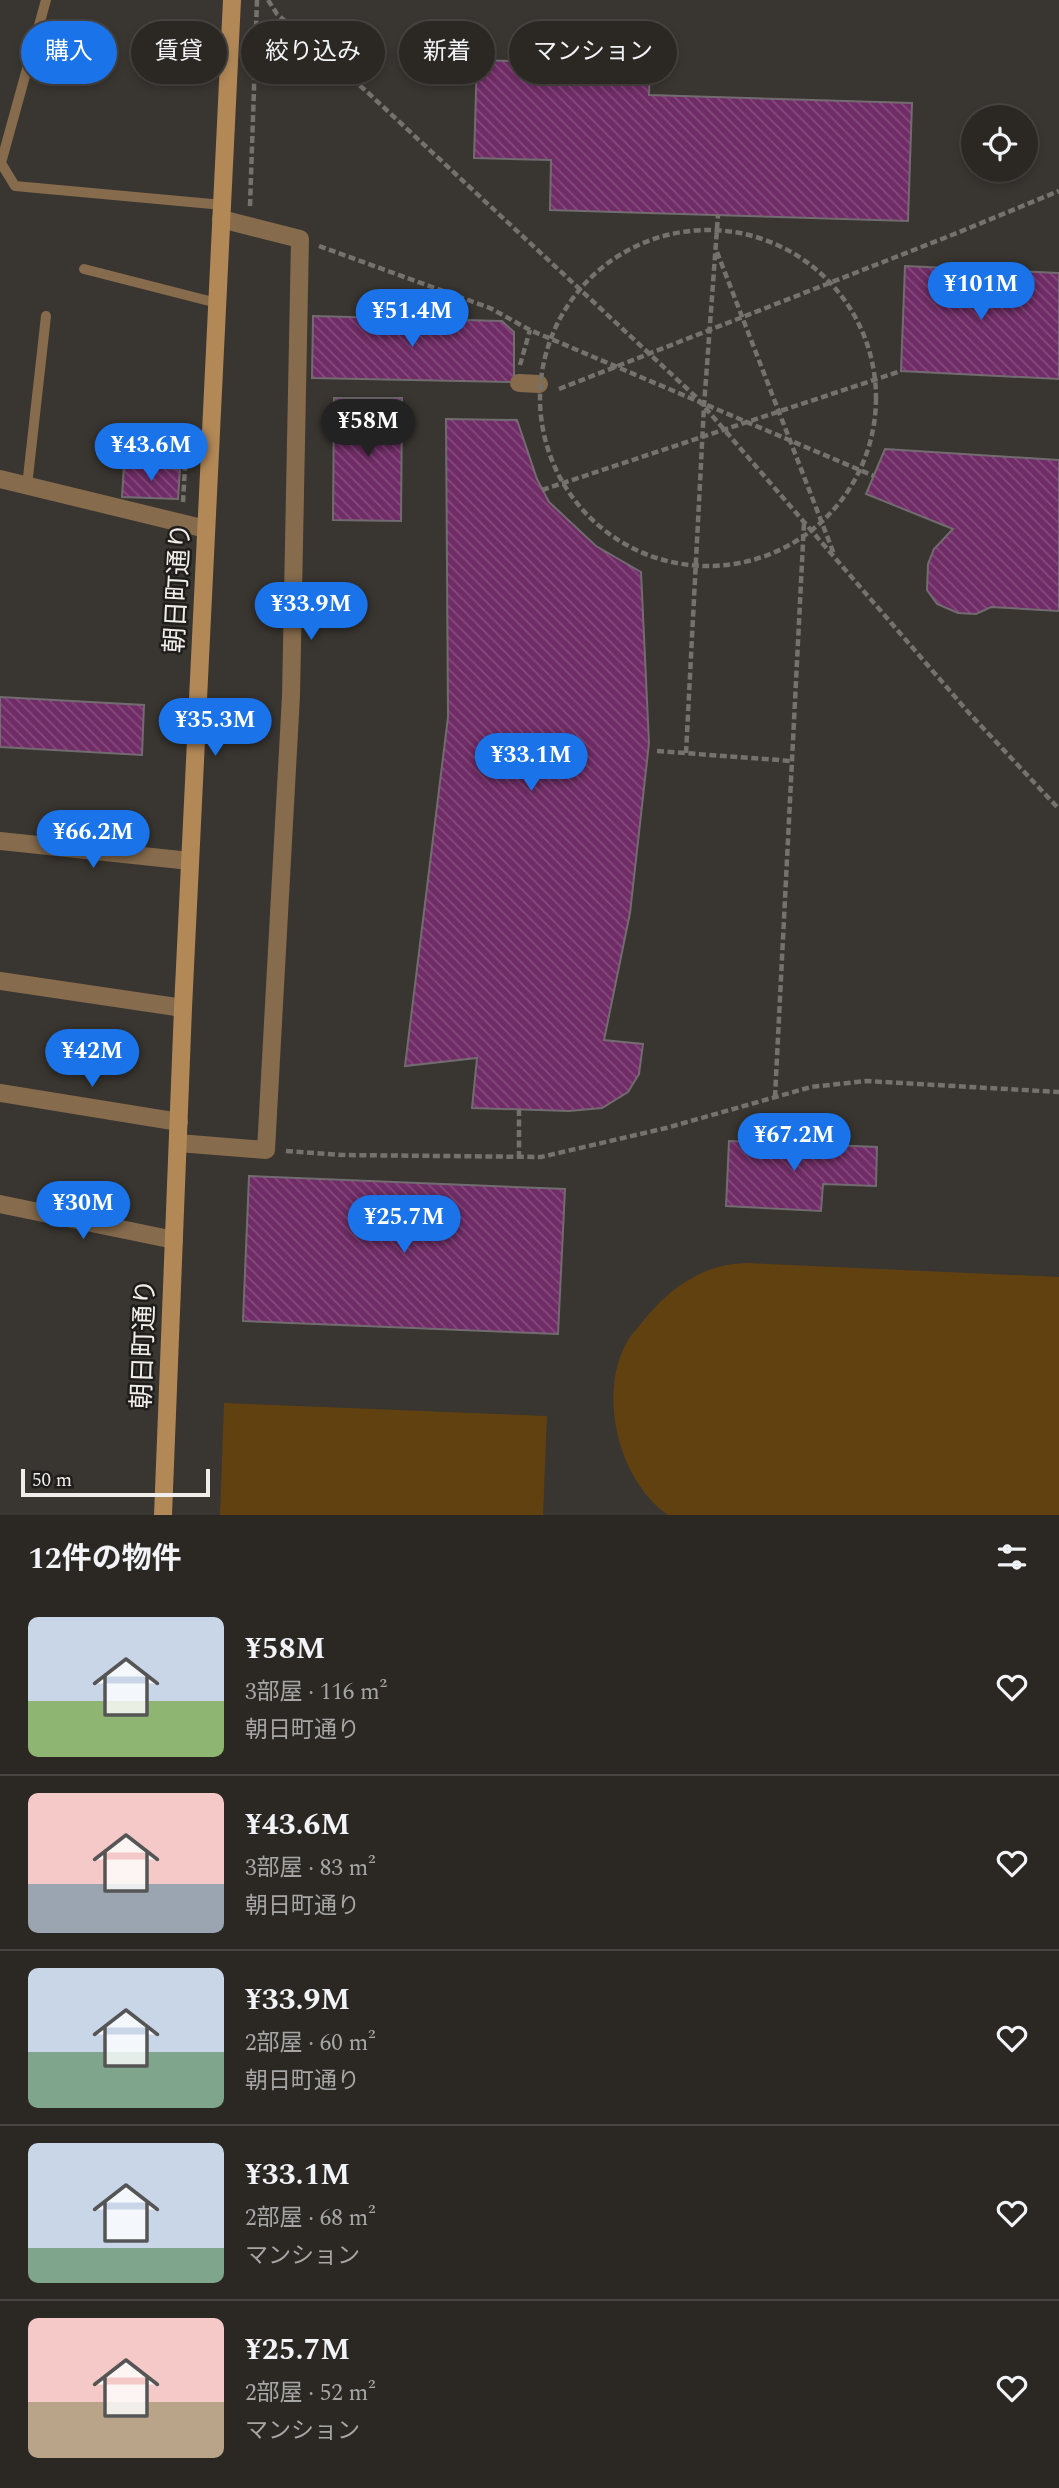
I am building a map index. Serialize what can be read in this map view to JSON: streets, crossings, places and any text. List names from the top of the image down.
{
  "streets": {
    "street": ["朝日町通り"]
  },
  "scale_bar": "50 m",
  "page": {
    "chip": [
      "購入",
      "賃貸",
      "絞り込み",
      "新着",
      "マンション"
    ],
    "price": [
      "¥101M",
      "¥51.4M",
      "¥58M",
      "¥43.6M",
      "¥33.9M",
      "¥35.3M",
      "¥33.1M",
      "¥66.2M",
      "¥42M",
      "¥67.2M",
      "¥30M",
      "¥25.7M"
    ],
    "scale": "50 m",
    "heading": "12件の物件",
    "list": [
      {
        "name": "¥58M",
        "note": "3部屋 · 116 m² · 朝日町通り"
      },
      {
        "name": "¥43.6M",
        "note": "3部屋 · 83 m² · 朝日町通り"
      },
      {
        "name": "¥33.9M",
        "note": "2部屋 · 60 m² · 朝日町通り"
      },
      {
        "name": "¥33.1M",
        "note": "2部屋 · 68 m² · マンション"
      },
      {
        "name": "¥25.7M",
        "note": "2部屋 · 52 m² · マンション"
      }
    ]
  }
}
